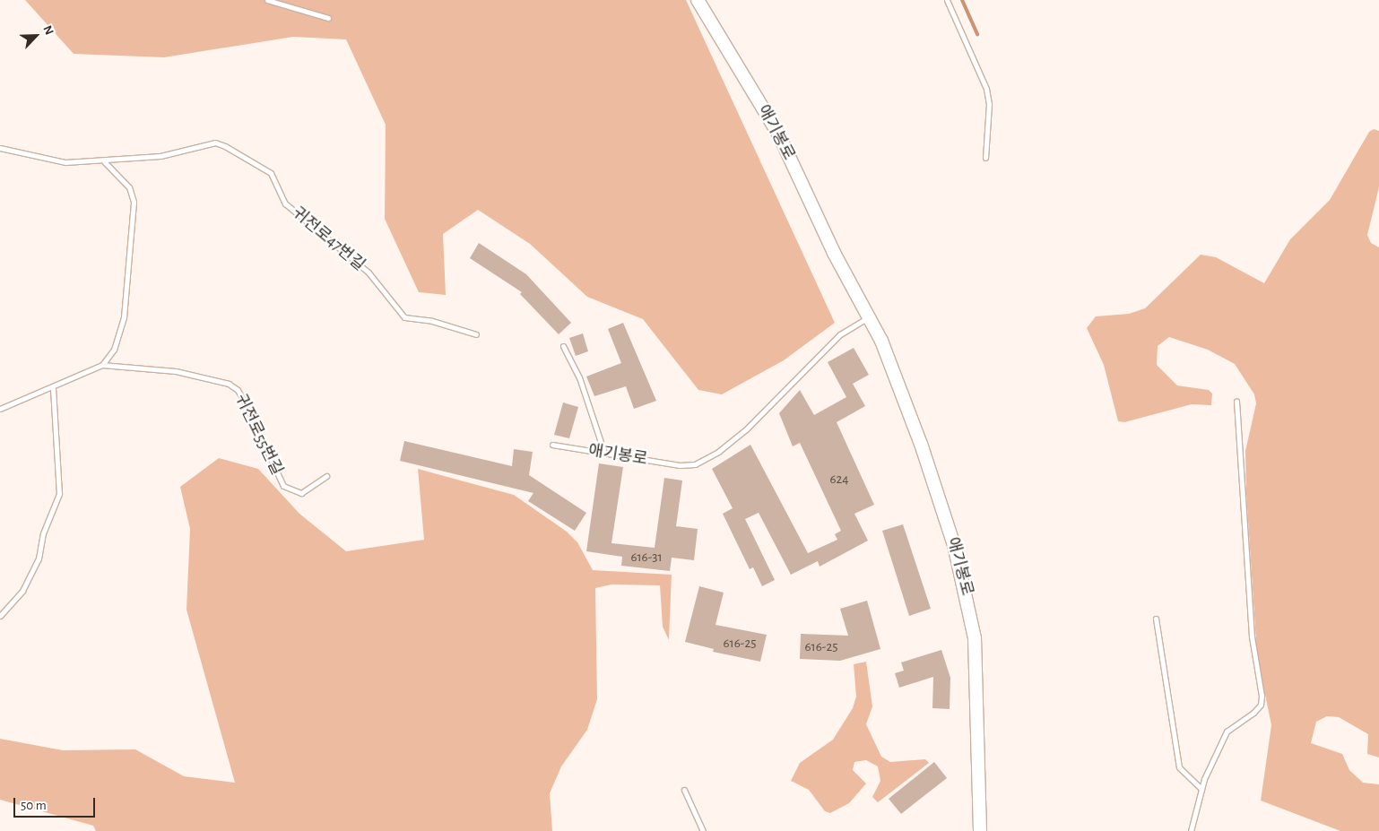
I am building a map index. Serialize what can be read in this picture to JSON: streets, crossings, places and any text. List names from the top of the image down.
{
  "streets": {
    "main road": ["애기봉로"],
    "lane": ["귀전로47번길", "귀전로55번길"]
  },
  "house_numbers": [
    "624",
    "616-31",
    "616-25",
    "616-25"
  ],
  "scale_bar": "50 m",
  "north": "top right"
}
